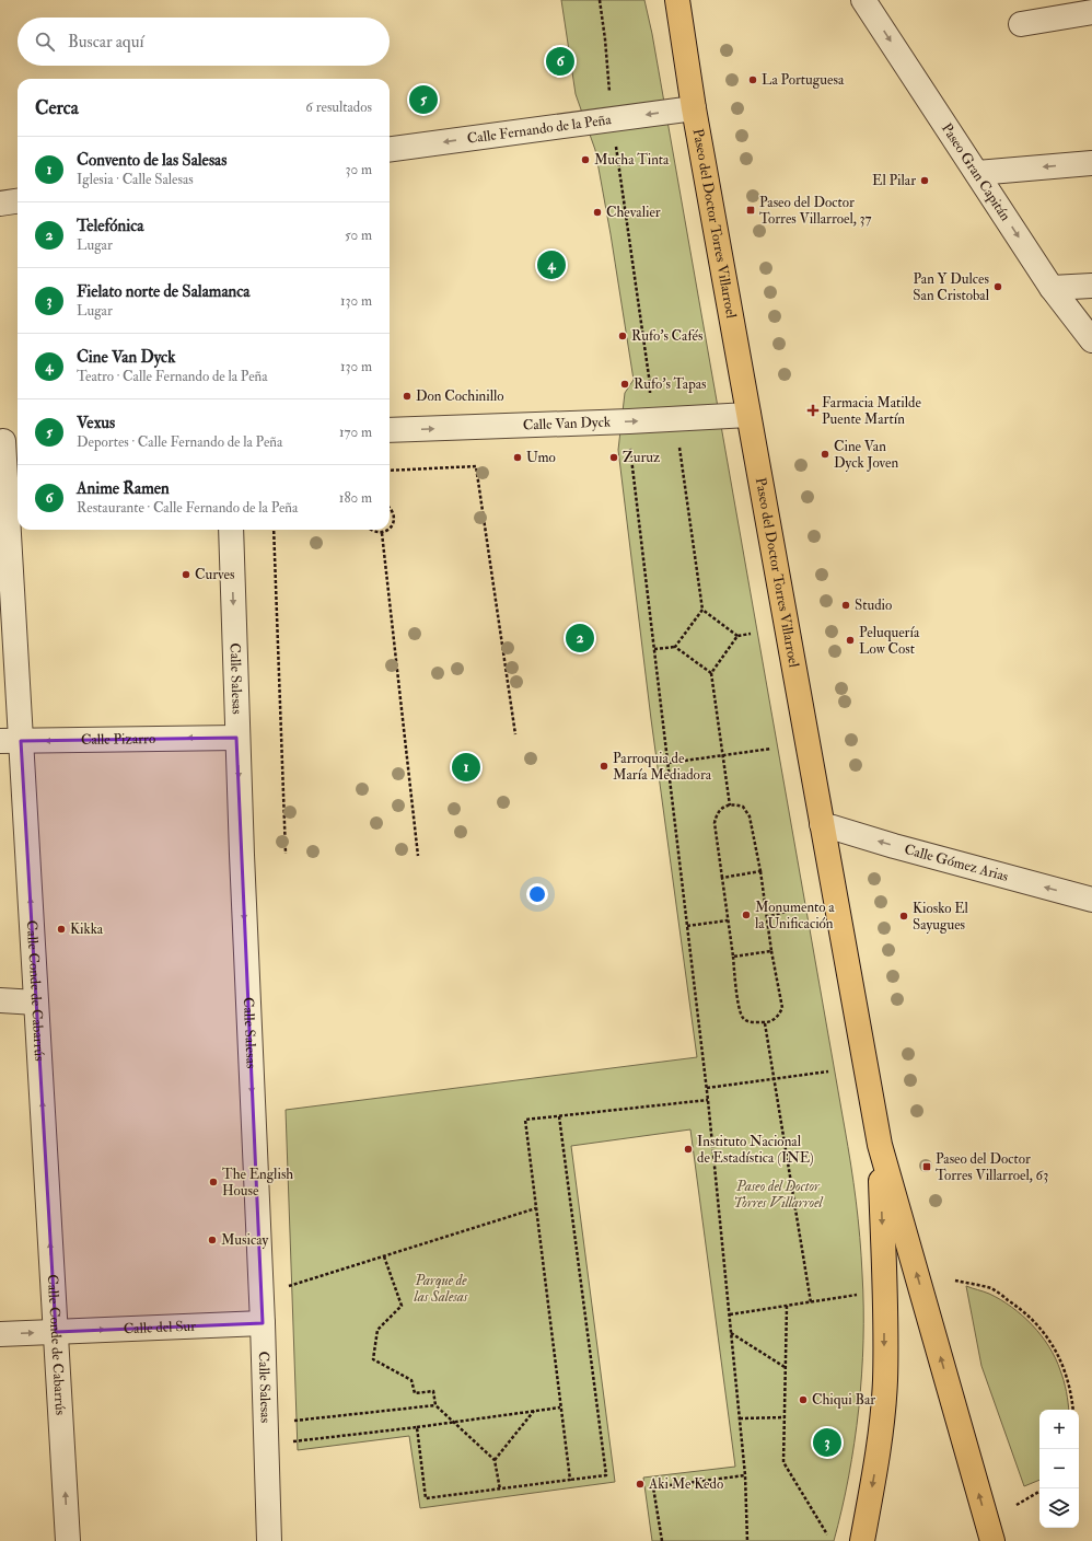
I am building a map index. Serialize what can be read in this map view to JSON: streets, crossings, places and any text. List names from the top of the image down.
{
  "streets": {
    "highway": ["Paseo del Doctor Torres Villarroel"],
    "street": [
      "Calle Fernando de la Peña",
      "Paseo Gran Capitán",
      "Calle Van Dyck",
      "Calle Salesas",
      "Calle Pizarro",
      "Calle Gómez Arias",
      "Calle Conde de Cabarrús",
      "Calle del Sur"
    ]
  },
  "crossings": [
    ["Calle Fernando de la Peña", "Paseo del Doctor Torres Villarroel"],
    ["Paseo del Doctor Torres Villarroel", "Calle Van Dyck"],
    ["Paseo del Doctor Torres Villarroel", "Calle Gómez Arias"],
    ["Calle Salesas", "Calle Pizarro"],
    ["Calle Salesas", "Calle del Sur"],
    ["Calle Pizarro", "Calle Conde de Cabarrús"],
    ["Calle Conde de Cabarrús", "Calle del Sur"]
  ],
  "one_way": [
    "Calle Fernando de la Peña",
    "Paseo Gran Capitán",
    "Calle Van Dyck",
    "Calle Salesas",
    "Calle Pizarro",
    "Calle Gómez Arias",
    "Calle Conde de Cabarrús",
    "Calle del Sur"
  ],
  "parks": ["Paseo del Doctor Torres Villarroel", "Parque de las Salesas"],
  "places": {
    "other": [
      "La Portuguesa",
      "Mucha Tinta",
      "El Pilar",
      "Chevalier",
      "Pan Y Dulces San Cristobal",
      "Rufo's Cafés",
      "Rufo's Tapas",
      "Don Cochinillo",
      "Cine Van Dyck Joven",
      "Umo",
      "Zuruz",
      "Curves",
      "Studio",
      "Peluquería Low Cost",
      "Parroquia de María Mediadora",
      "Monumento a la Unificación",
      "Kiosko El Sayugues",
      "Kikka",
      "Instituto Nacional de Estadística (INE)",
      "The English House",
      "Musicay",
      "Chiqui Bar",
      "Aki Me Kedo"
    ],
    "transit": ["Paseo del Doctor Torres Villarroel, 37", "Paseo del Doctor Torres Villarroel, 63"],
    "health": ["Farmacia Matilde Puente Martín"]
  },
  "page": {
    "search": "Buscar aquí",
    "pins": [
      "6",
      "5",
      "4",
      "2",
      "1",
      "3"
    ],
    "heading": ["Cerca", "6 resultados"],
    "list": [
      {
        "mark": "1",
        "name": "Convento de las Salesas",
        "note": "Iglesia · Calle Salesas",
        "value": "30 m"
      },
      {
        "mark": "2",
        "name": "Telefónica",
        "note": "Lugar",
        "value": "50 m"
      },
      {
        "mark": "3",
        "name": "Fielato norte de Salamanca",
        "note": "Lugar",
        "value": "130 m"
      },
      {
        "mark": "4",
        "name": "Cine Van Dyck",
        "note": "Teatro · Calle Fernando de la Peña",
        "value": "130 m"
      },
      {
        "mark": "5",
        "name": "Vexus",
        "note": "Deportes · Calle Fernando de la Peña",
        "value": "170 m"
      },
      {
        "mark": "6",
        "name": "Anime Ramen",
        "note": "Restaurante · Calle Fernando de la Peña",
        "value": "180 m"
      }
    ],
    "map_buttons": ["+", "−"]
  }
}
